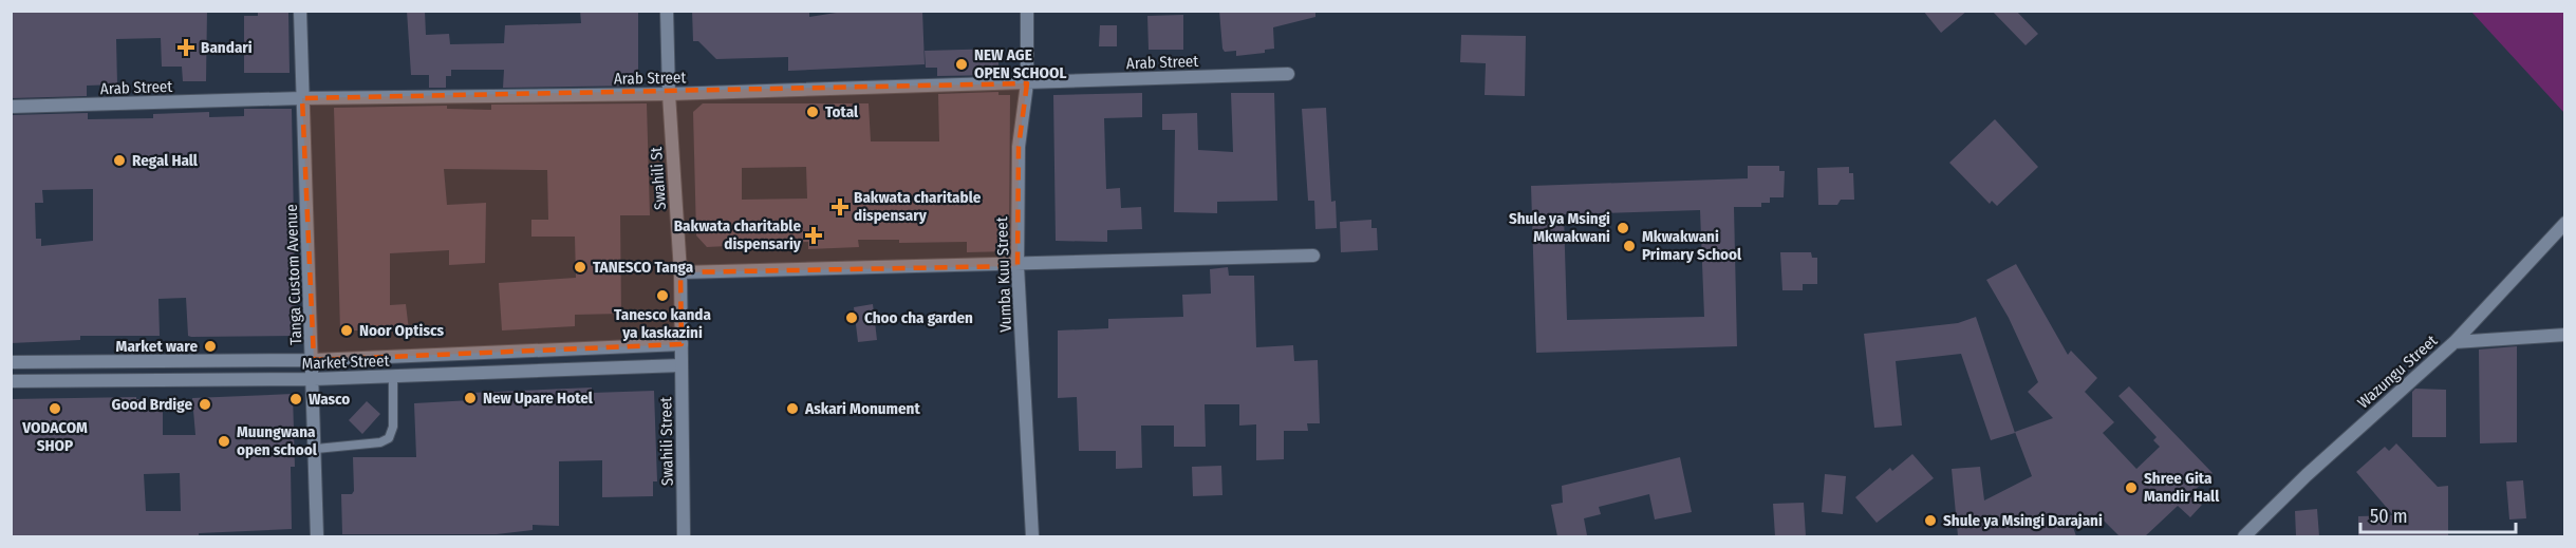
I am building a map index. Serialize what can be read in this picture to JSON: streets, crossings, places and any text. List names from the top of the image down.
{
  "streets": {
    "street": [
      "Arab Street",
      "Swahili St",
      "Tanga Custom Avenue",
      "Vumba Kuu Street",
      "Market Street",
      "Wazungu Street",
      "Swahili Street"
    ]
  },
  "crossings": [
    ["Arab Street", "Swahili St"],
    ["Arab Street", "Tanga Custom Avenue"],
    ["Arab Street", "Vumba Kuu Street"],
    ["Swahili St", "Market Street"],
    ["Swahili St", "Swahili Street"],
    ["Tanga Custom Avenue", "Market Street"],
    ["Market Street", "Swahili Street"]
  ],
  "places": {
    "health": ["Bandari", "Bakwata charitable dispensary", "Bakwata charitable dispensariy"],
    "other": [
      "NEW AGE OPEN SCHOOL",
      "Total",
      "Regal Hall",
      "Shule ya Msingi Mkwakwani",
      "Mkwakwani Primary School",
      "TANESCO Tanga",
      "Tanesco kanda ya kaskazini",
      "Choo cha garden",
      "Noor Optiscs",
      "Market ware",
      "New Upare Hotel",
      "Wasco",
      "Good Brdige",
      "VODACOM SHOP",
      "Askari Monument",
      "Muungwana open school",
      "Shree Gita Mandir Hall",
      "Shule ya Msingi Darajani"
    ]
  },
  "scale_bar": "50 m"
}
